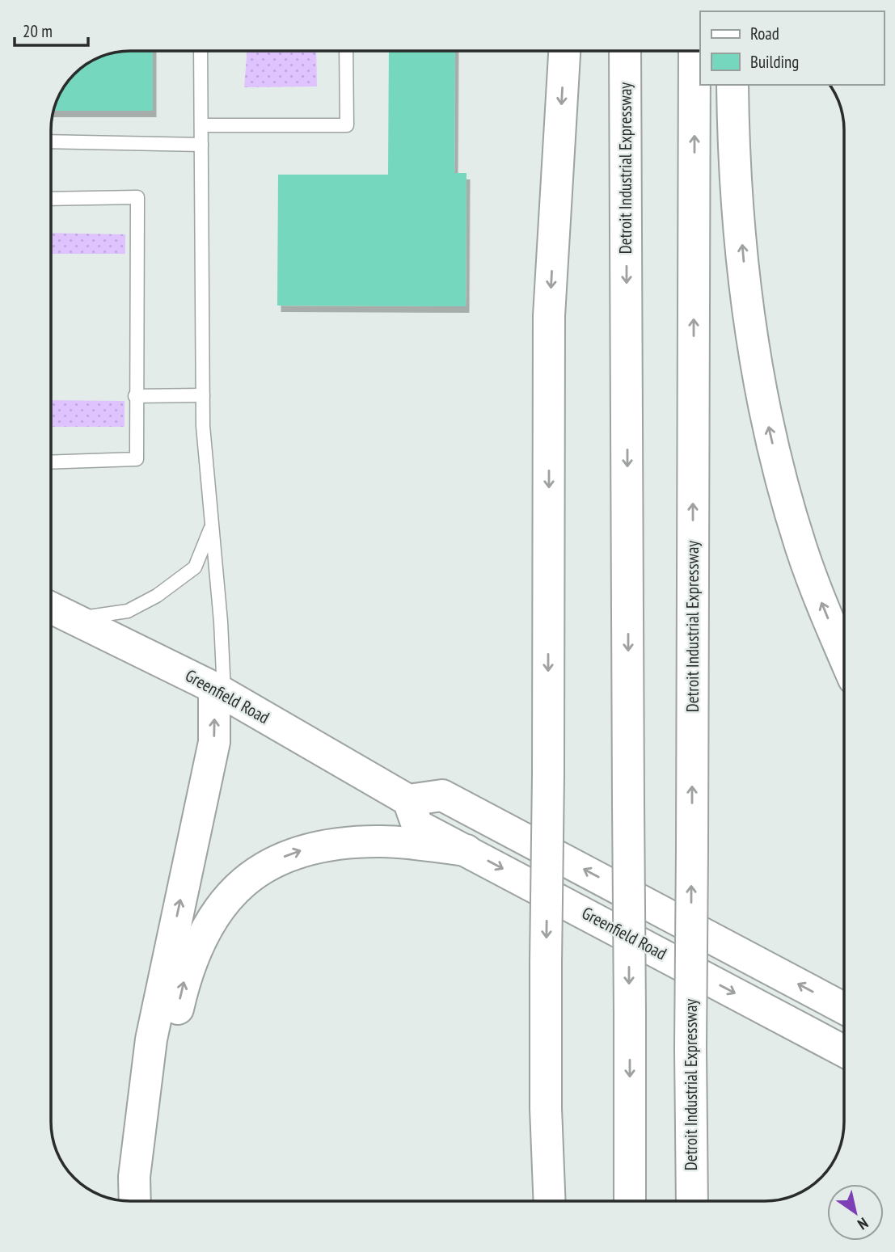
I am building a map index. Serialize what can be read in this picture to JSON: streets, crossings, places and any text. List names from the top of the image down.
{
  "streets": {
    "main road": ["Detroit Industrial Expressway", "Greenfield Road"]
  },
  "legend": ["Road", "Building"],
  "scale_bar": "20 m",
  "north": "bottom right"
}
